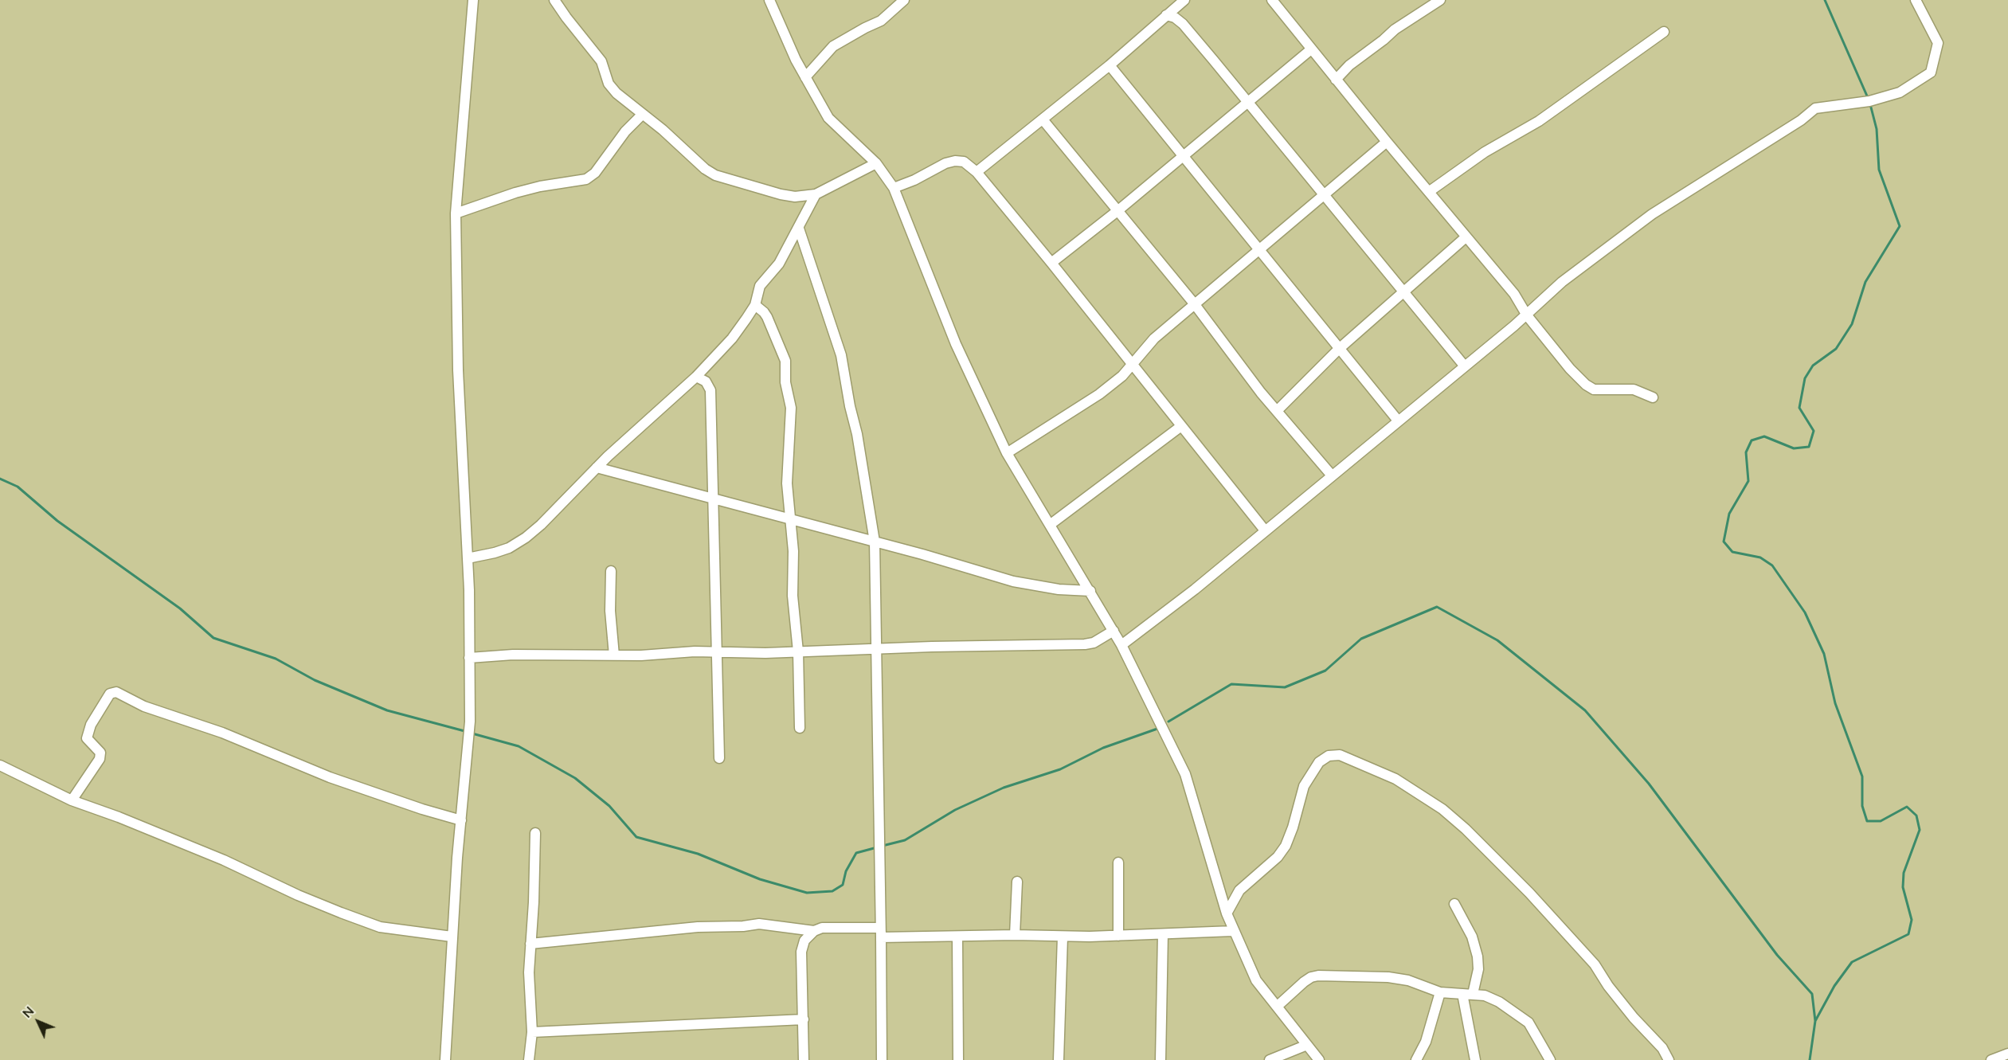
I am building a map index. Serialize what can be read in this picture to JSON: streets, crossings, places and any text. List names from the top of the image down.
{
  "north": "top left"
}
